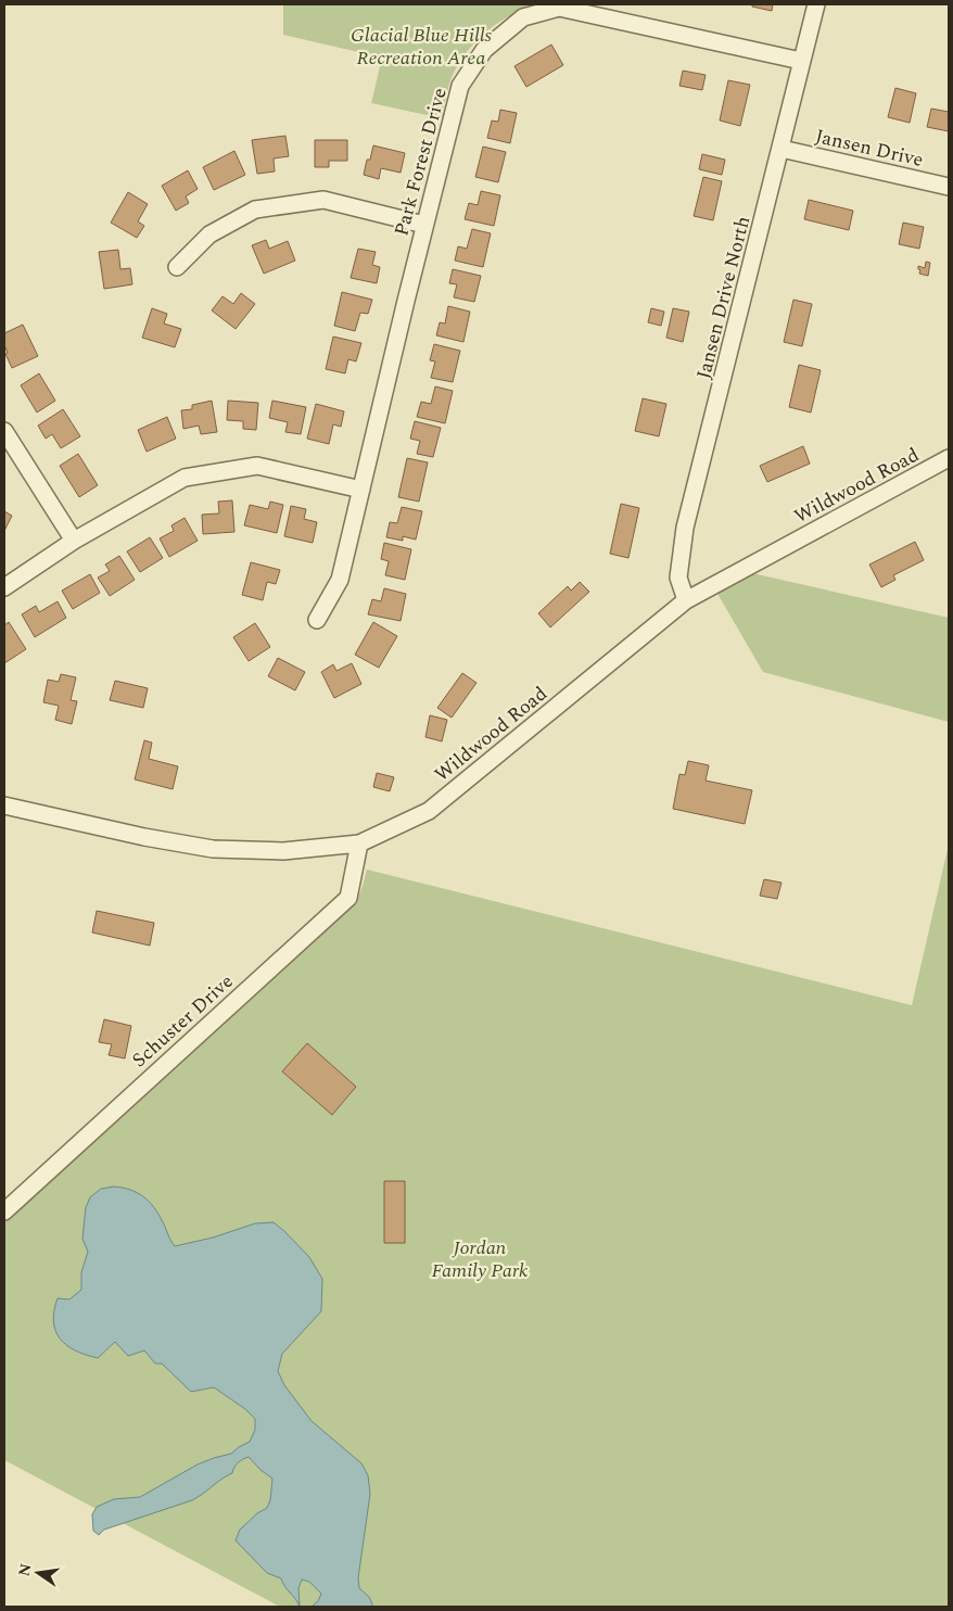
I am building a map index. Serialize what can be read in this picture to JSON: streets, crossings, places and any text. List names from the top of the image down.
{
  "streets": {
    "street": [
      "Jansen Drive",
      "Park Forest Drive",
      "Jansen Drive North",
      "Wildwood Road",
      "Schuster Drive"
    ]
  },
  "crossings": [
    ["Jansen Drive", "Jansen Drive North"],
    ["Park Forest Drive", "Jansen Drive North"],
    ["Jansen Drive North", "Wildwood Road"],
    ["Wildwood Road", "Schuster Drive"]
  ],
  "parks": ["Glacial Blue Hills Recreation Area", "Jordan Family Park"],
  "north": "left"
}
